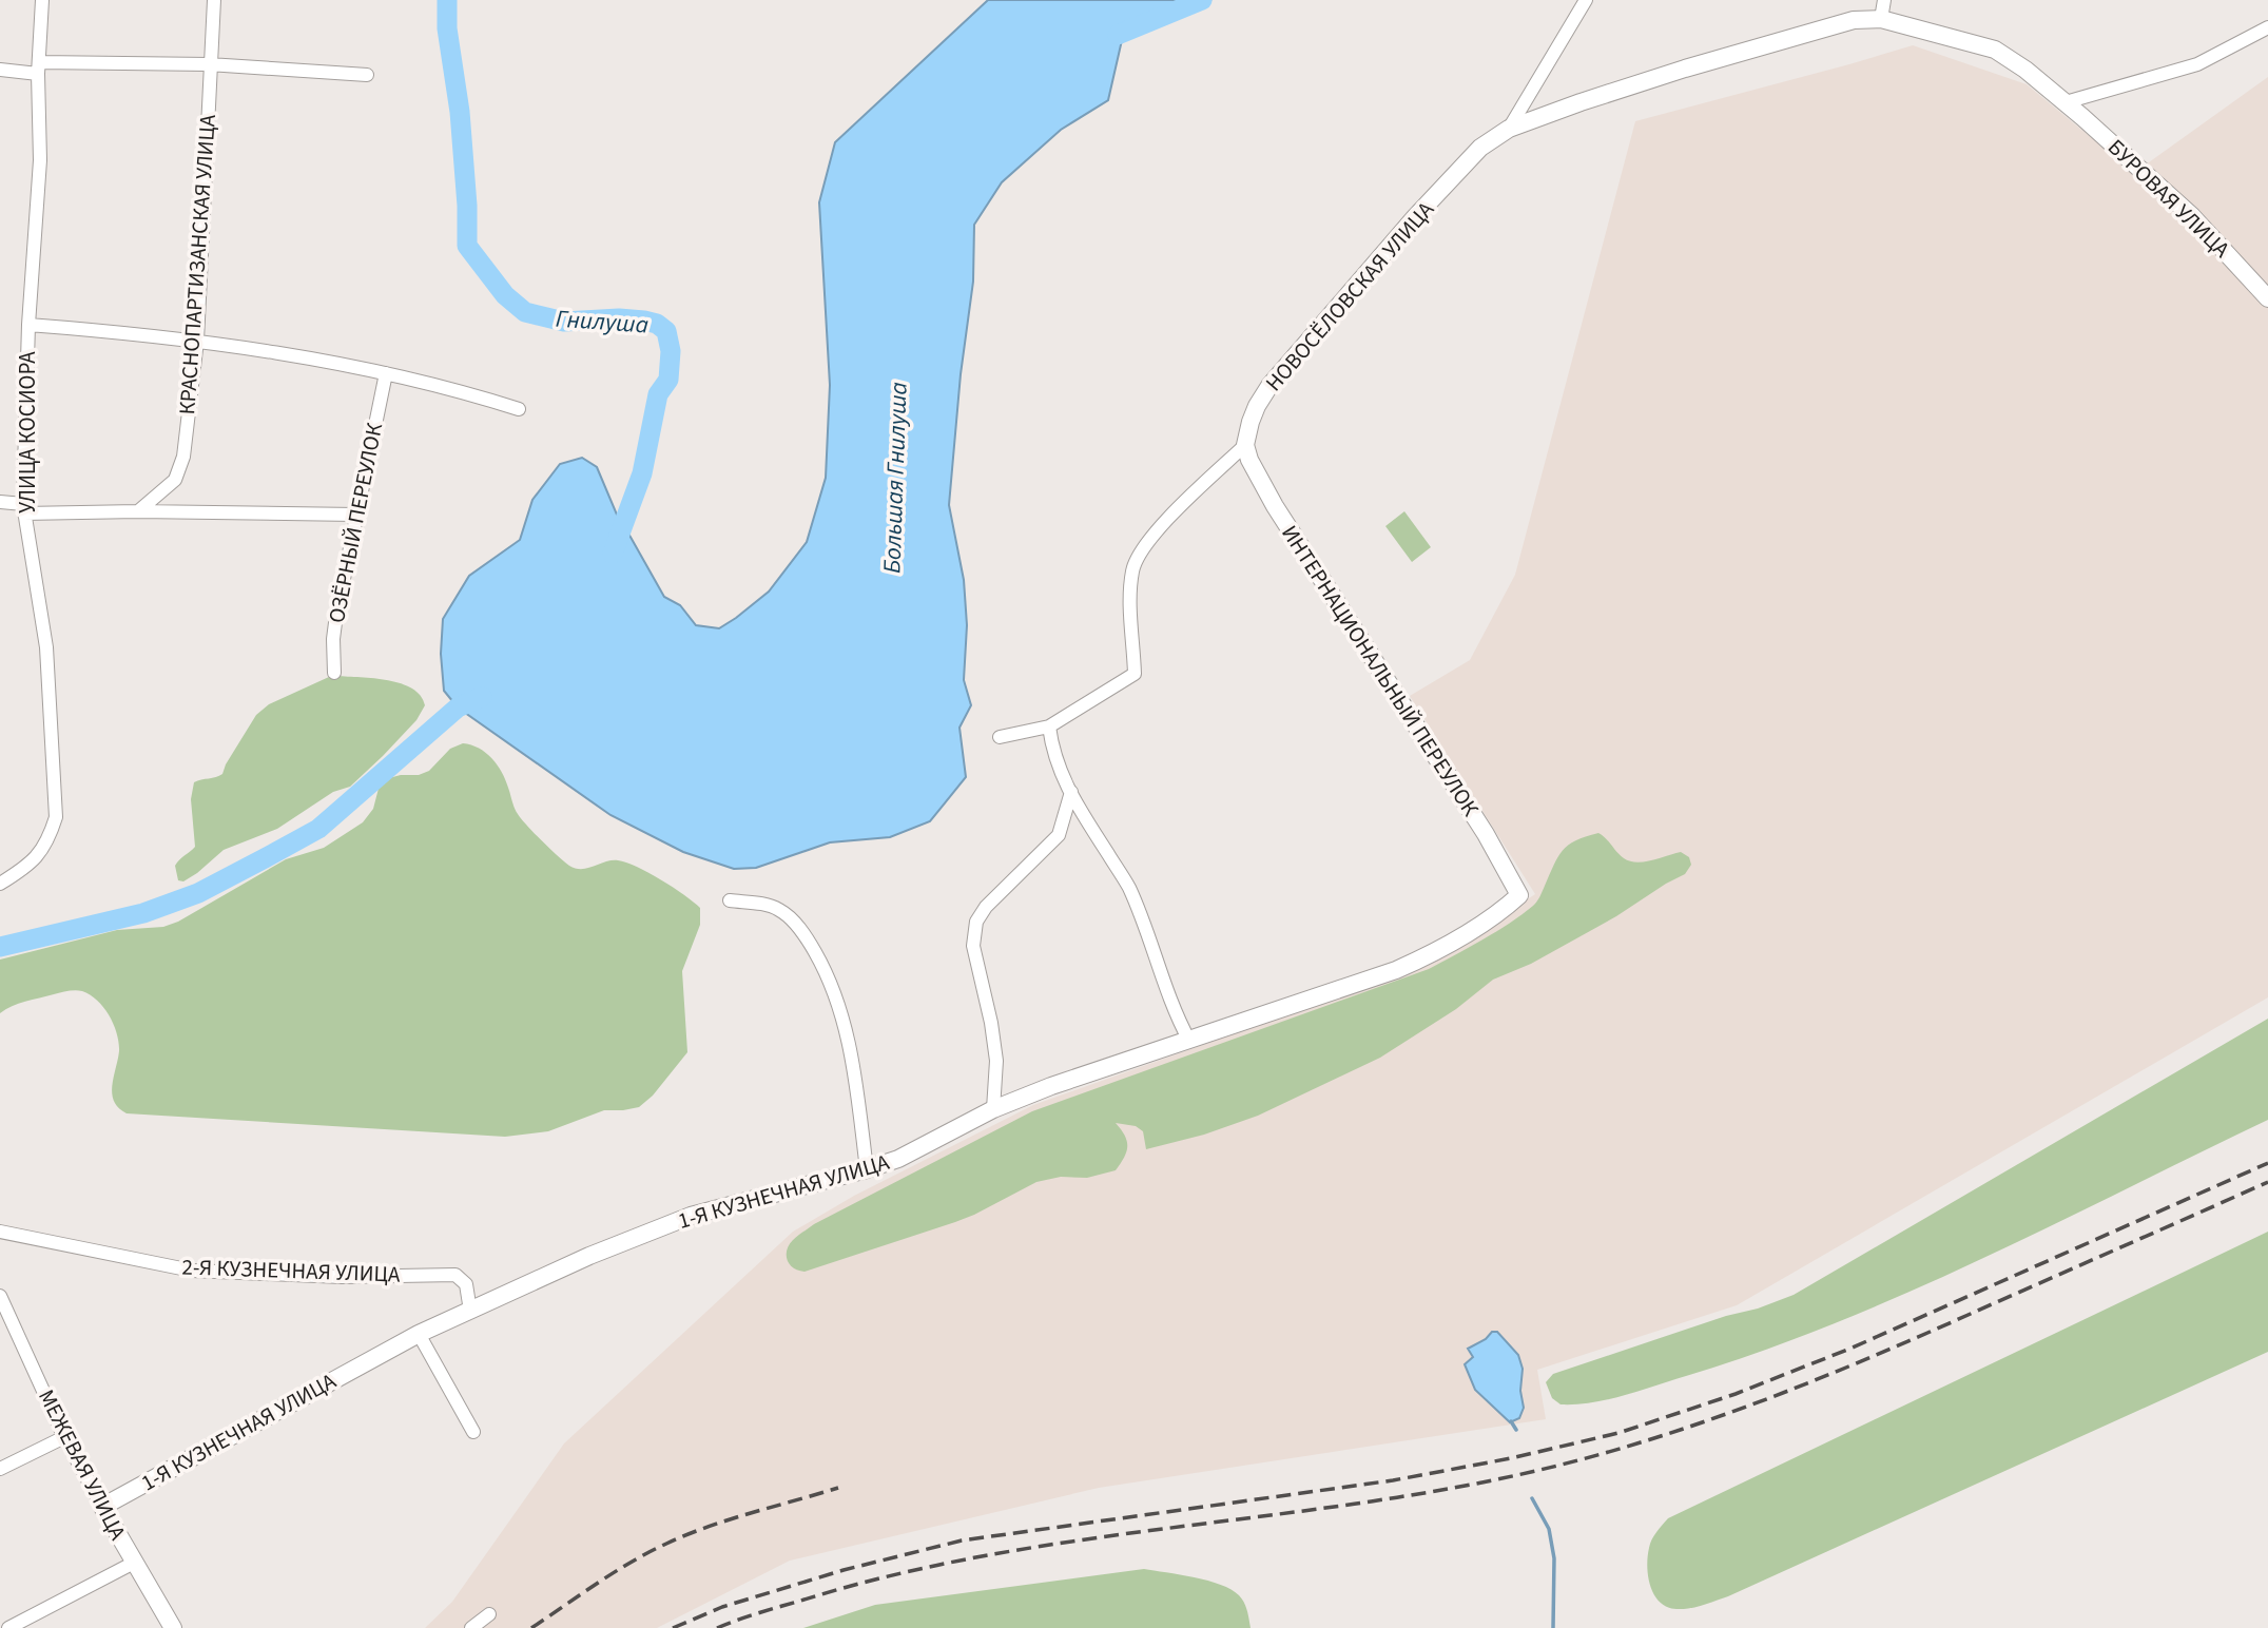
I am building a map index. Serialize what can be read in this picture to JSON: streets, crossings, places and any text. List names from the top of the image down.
{
  "streets": {
    "street": [
      "БУРОВАЯ УЛИЦА",
      "КРАСНОПАРТИЗАНСКАЯ УЛИЦА",
      "НОВОСЁЛОВСКАЯ УЛИЦА",
      "УЛИЦА КОСИОРА",
      "ОЗЁРНЫЙ ПЕРЕУЛОК",
      "ИНТЕРНАЦИОНАЛЬНЫЙ ПЕРЕУЛОК",
      "1-Я КУЗНЕЧНАЯ УЛИЦА",
      "2-Я КУЗНЕЧНАЯ УЛИЦА",
      "МЕЖЕВАЯ УЛИЦА"
    ]
  },
  "crossings": [
    ["НОВОСЁЛОВСКАЯ УЛИЦА", "ИНТЕРНАЦИОНАЛЬНЫЙ ПЕРЕУЛОК"],
    ["ИНТЕРНАЦИОНАЛЬНЫЙ ПЕРЕУЛОК", "1-Я КУЗНЕЧНАЯ УЛИЦА"],
    ["1-Я КУЗНЕЧНАЯ УЛИЦА", "2-Я КУЗНЕЧНАЯ УЛИЦА"],
    ["1-Я КУЗНЕЧНАЯ УЛИЦА", "МЕЖЕВАЯ УЛИЦА"]
  ],
  "water": ["Гнилуша", "Большая Гнилуша"]
}
